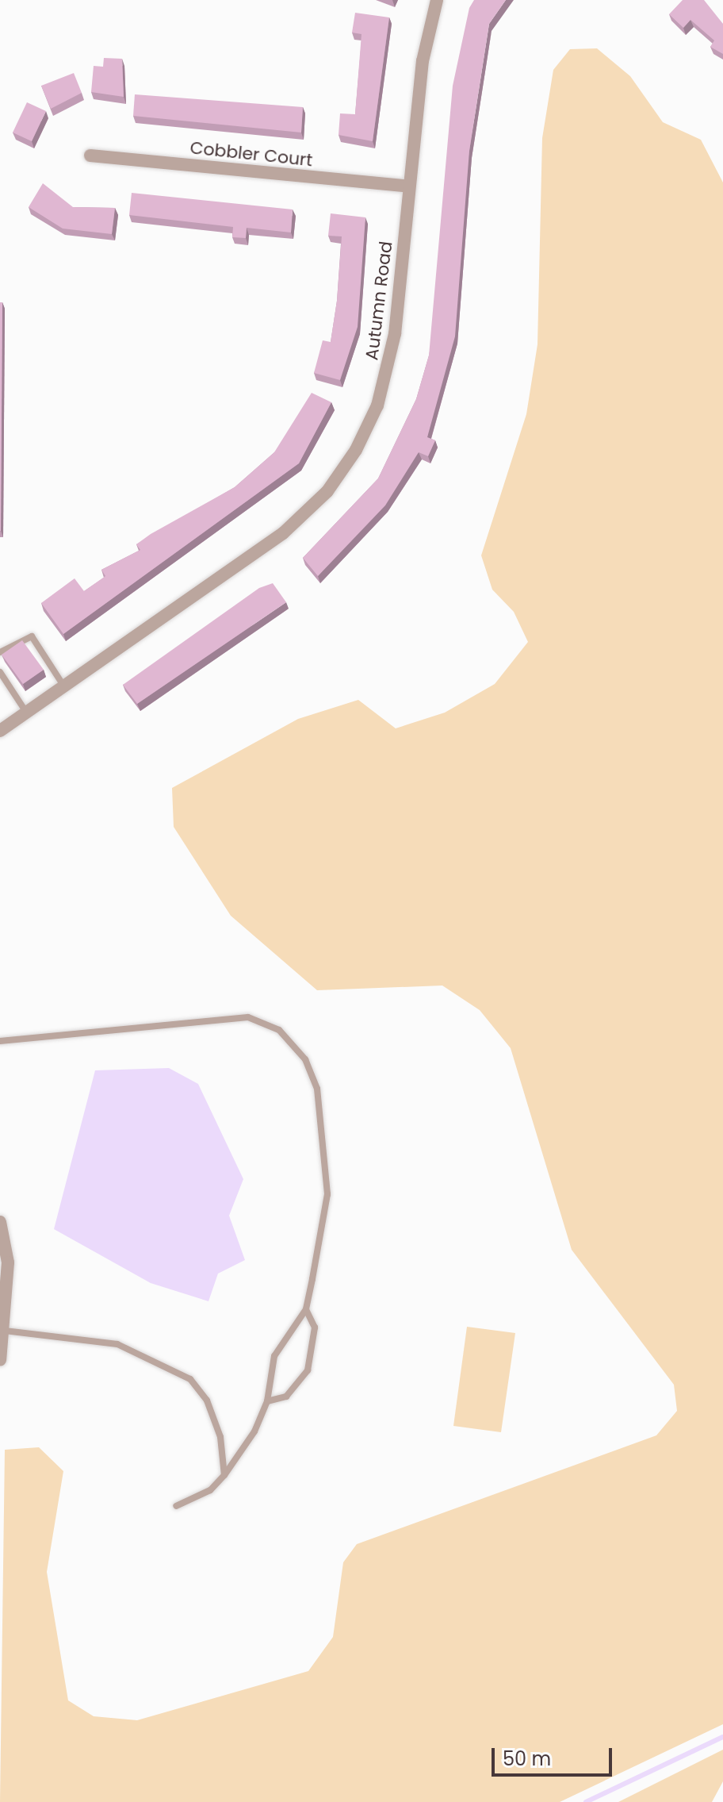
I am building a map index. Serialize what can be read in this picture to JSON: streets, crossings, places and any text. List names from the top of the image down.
{
  "streets": {
    "street": ["Cobbler Court", "Autumn Road"]
  },
  "crossings": [
    ["Cobbler Court", "Autumn Road"]
  ],
  "scale_bar": "50 m"
}
